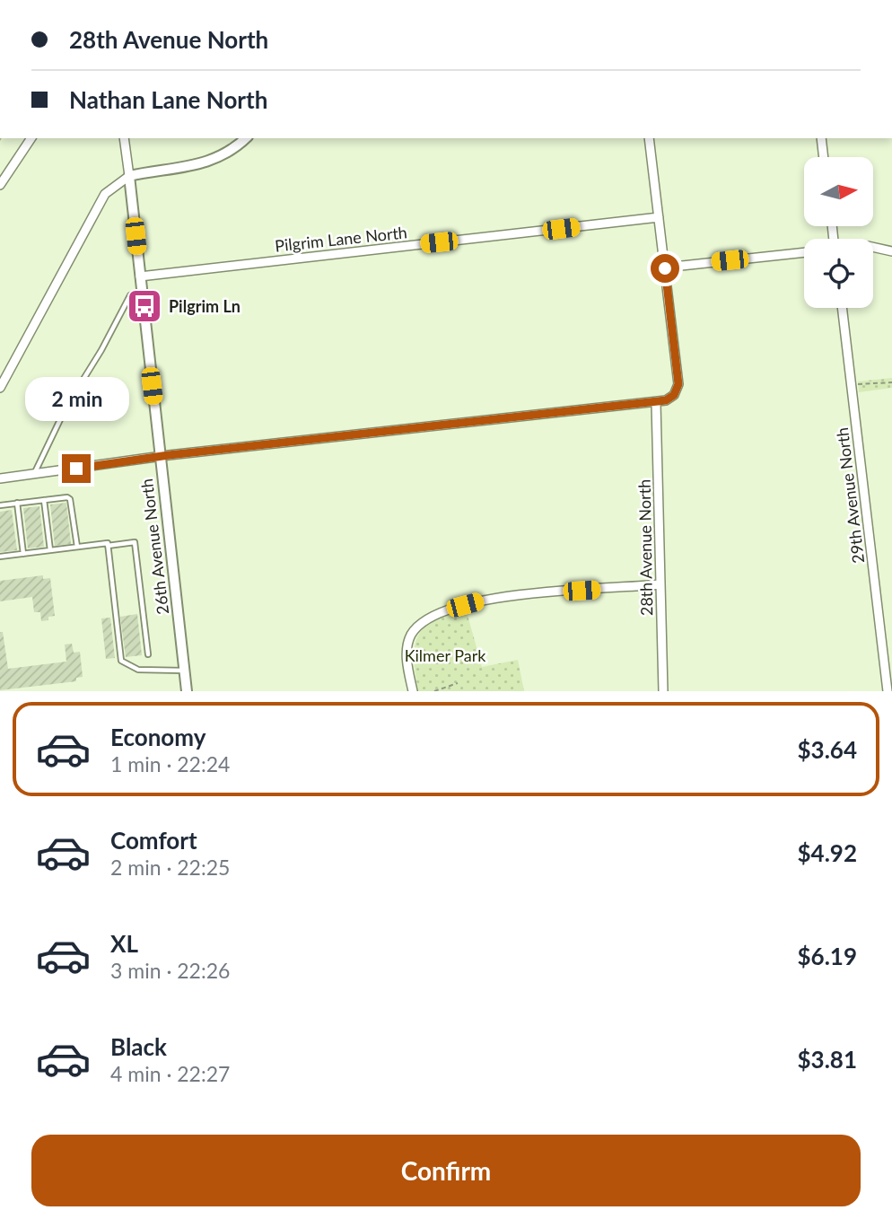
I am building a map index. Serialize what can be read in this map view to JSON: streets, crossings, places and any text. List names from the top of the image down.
{
  "streets": {
    "street": [
      "Pilgrim Lane North",
      "29th Avenue North",
      "26th Avenue North",
      "28th Avenue North"
    ]
  },
  "crossings": [
    ["Pilgrim Lane North", "26th Avenue North"]
  ],
  "parks": ["Kilmer Park"],
  "places": {
    "bus stop": ["Pilgrim Ln"]
  },
  "north": "right",
  "page": {
    "banner": ["28th Avenue North", "Nathan Lane North"],
    "bubble": "2 min",
    "list": [
      {
        "name": "Economy",
        "note": "1 min · 22:24",
        "value": "$3.64"
      },
      {
        "name": "Comfort",
        "note": "2 min · 22:25",
        "value": "$4.92"
      },
      {
        "name": "XL",
        "note": "3 min · 22:26",
        "value": "$6.19"
      },
      {
        "name": "Black",
        "note": "4 min · 22:27",
        "value": "$3.81"
      }
    ],
    "buttons": "Confirm"
  }
}
